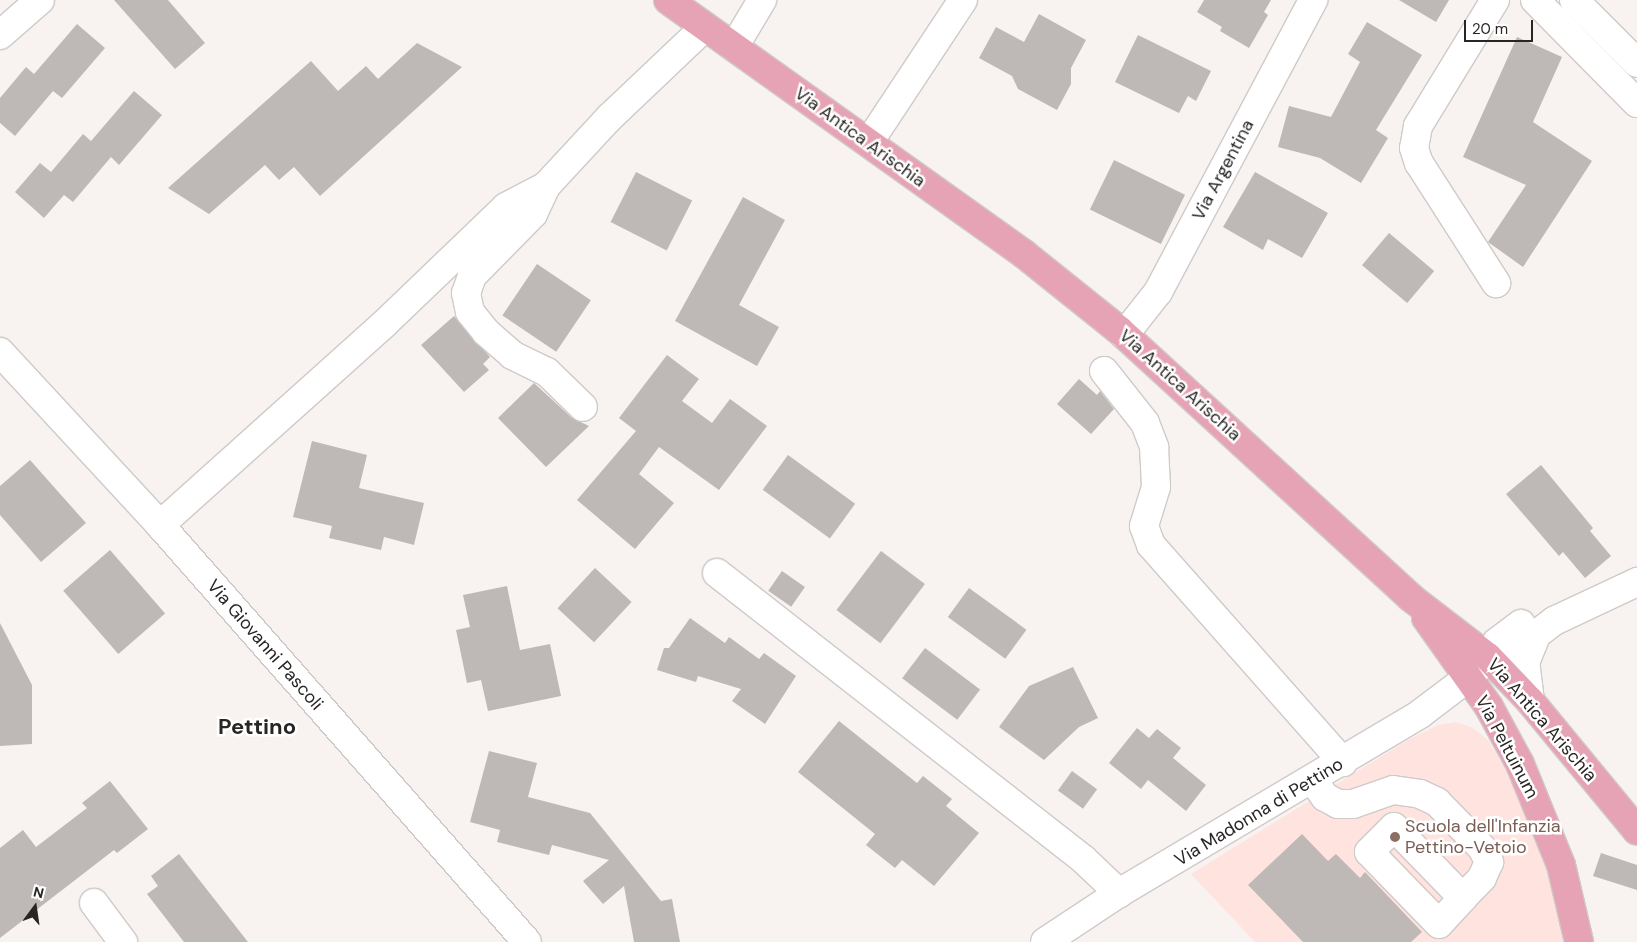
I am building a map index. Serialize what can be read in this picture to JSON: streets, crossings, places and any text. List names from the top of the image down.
{
  "streets": {
    "main road": ["Via Antica Arischia", "Via Peltuinum"],
    "street": ["Via Argentina", "Via Giovanni Pascoli", "Via Madonna di Pettino"]
  },
  "crossings": [
    ["Via Antica Arischia", "Via Argentina"],
    ["Via Antica Arischia", "Via Peltuinum"],
    ["Via Antica Arischia", "Via Madonna di Pettino"],
    ["Via Peltuinum", "Via Madonna di Pettino"]
  ],
  "districts": ["Pettino"],
  "places": ["Scuola dell'Infanzia Pettino-Vetoio"],
  "scale_bar": "20 m",
  "north": "top"
}
